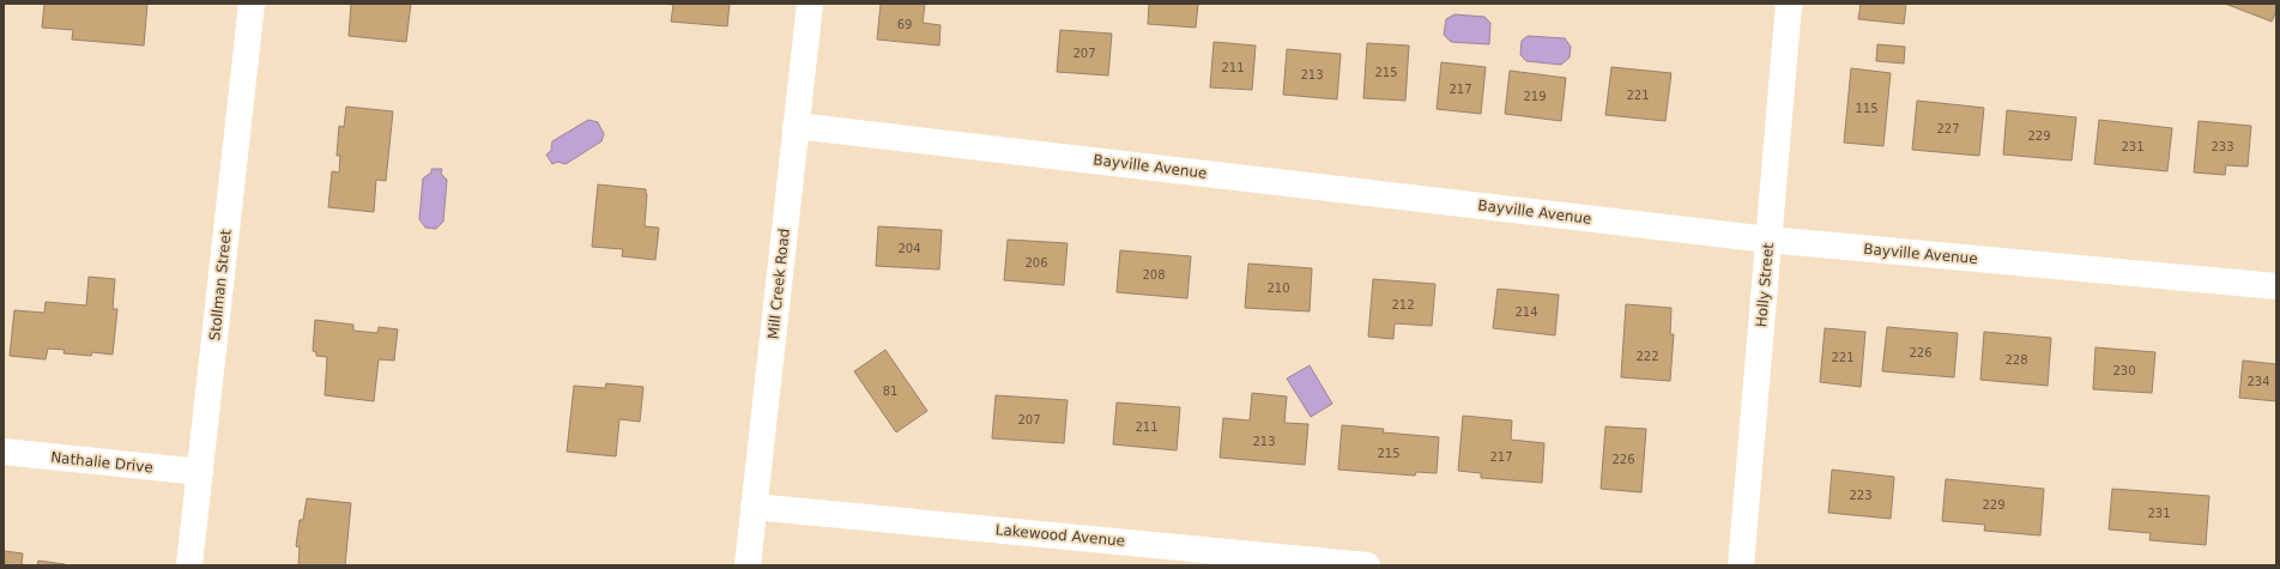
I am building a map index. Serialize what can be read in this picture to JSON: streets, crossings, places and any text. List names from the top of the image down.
{
  "streets": {
    "street": [
      "Bayville Avenue",
      "Mill Creek Road",
      "Stollman Street",
      "Holly Street",
      "Nathalie Drive",
      "Lakewood Avenue"
    ]
  },
  "crossings": [
    ["Bayville Avenue", "Mill Creek Road"],
    ["Bayville Avenue", "Holly Street"],
    ["Mill Creek Road", "Lakewood Avenue"],
    ["Stollman Street", "Nathalie Drive"]
  ],
  "house_numbers": [
    "69",
    "207",
    "211",
    "215",
    "213",
    "217",
    "221",
    "219",
    "115",
    "227",
    "229",
    "231",
    "233",
    "204",
    "206",
    "208",
    "210",
    "212",
    "214",
    "226",
    "222",
    "221",
    "228",
    "230",
    "234",
    "81",
    "207",
    "211",
    "213",
    "215",
    "217",
    "226",
    "223",
    "229",
    "231"
  ]
}
